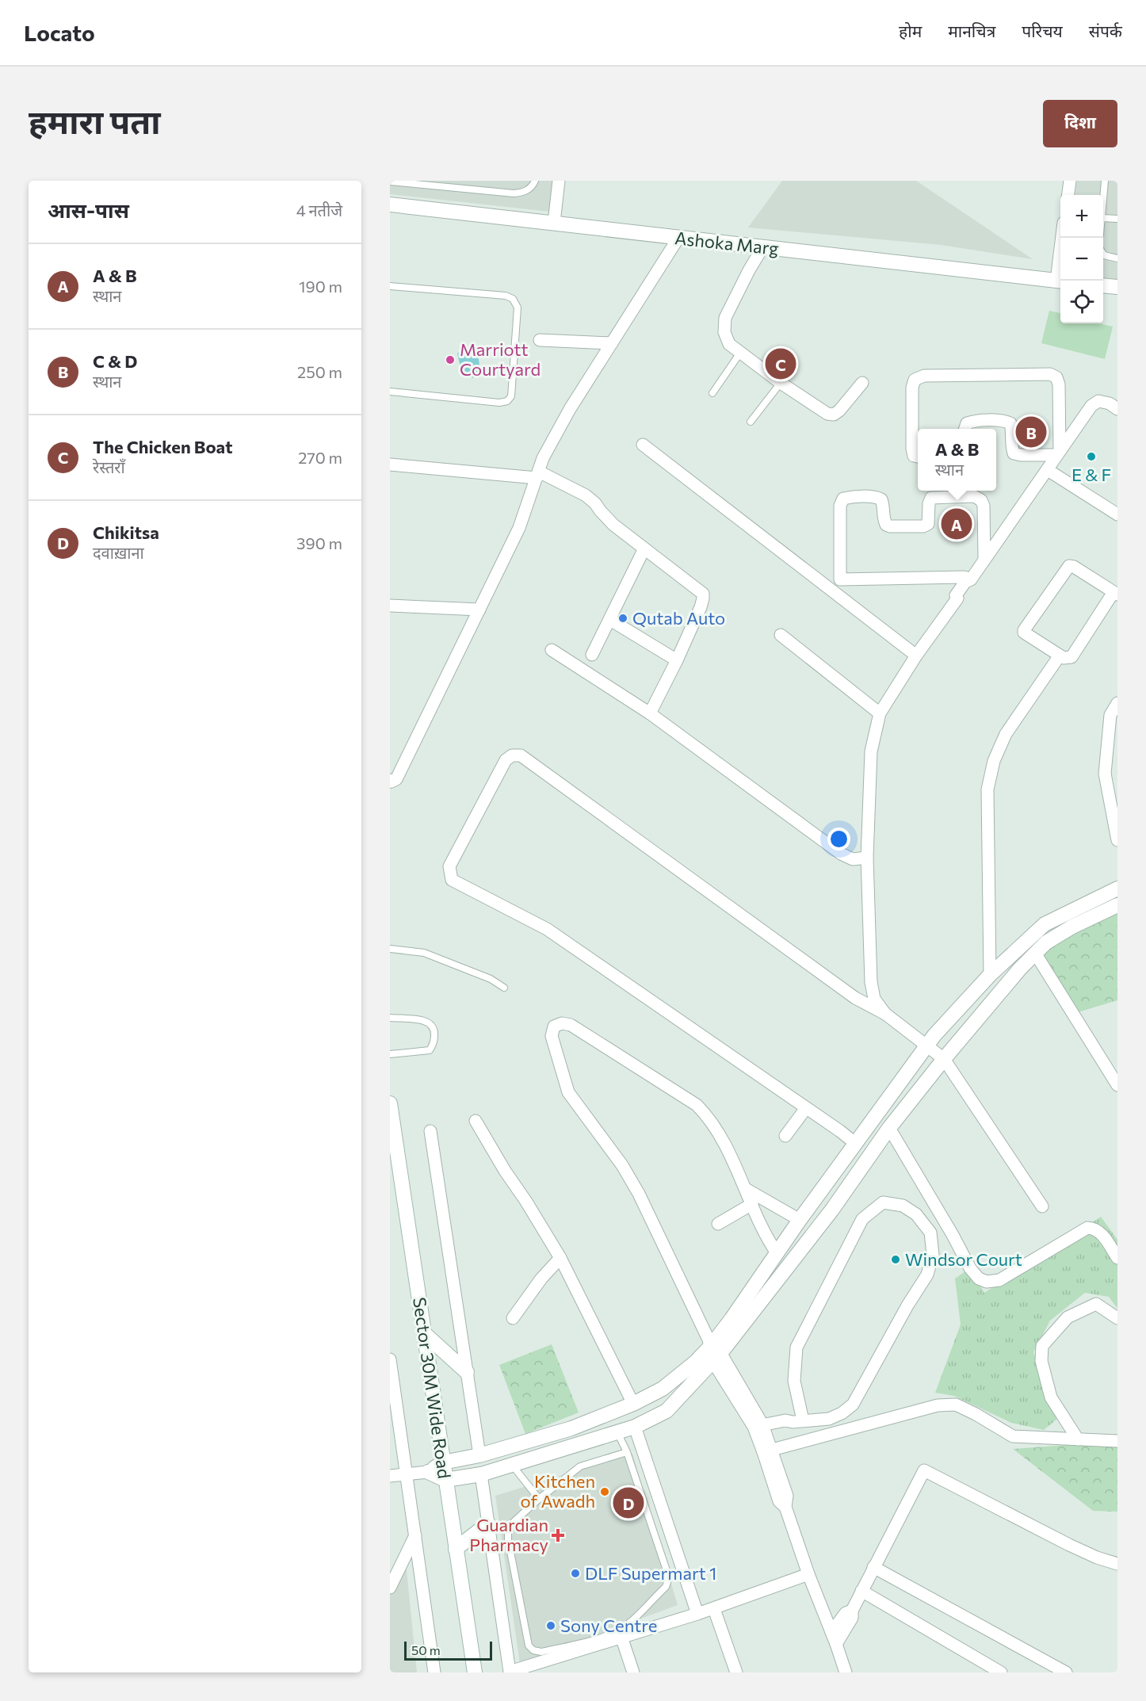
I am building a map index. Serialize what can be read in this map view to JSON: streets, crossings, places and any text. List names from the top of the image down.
{
  "streets": {
    "street": ["Ashoka Marg", "Sector 30M Wide Road"]
  },
  "places": {
    "other": [
      "Marriott Courtyard",
      "E & F",
      "Qutab Auto",
      "Windsor Court",
      "Kitchen of Awadh",
      "DLF Supermart 1",
      "Sony Centre"
    ],
    "health": ["Guardian Pharmacy"]
  },
  "scale_bar": "50 m",
  "page": {
    "header": "Locato",
    "nav": [
      "होम",
      "मानचित्र",
      "परिचय",
      "संपर्क"
    ],
    "title": "हमारा पता",
    "buttons": "दिशा",
    "heading": ["आस-पास", "4 नतीजे"],
    "map_buttons": ["+", "−"],
    "list": [
      {
        "mark": "A",
        "name": "A & B",
        "note": "स्थान",
        "value": "190 m"
      },
      {
        "mark": "B",
        "name": "C & D",
        "note": "स्थान",
        "value": "250 m"
      },
      {
        "mark": "C",
        "name": "The Chicken Boat",
        "note": "रेस्तराँ",
        "value": "270 m"
      },
      {
        "mark": "D",
        "name": "Chikitsa",
        "note": "दवाख़ाना",
        "value": "390 m"
      }
    ],
    "pins": [
      "C",
      "B",
      "A",
      "D"
    ],
    "popup": ["A & B", "स्थान"],
    "scale": "50 m"
  }
}
